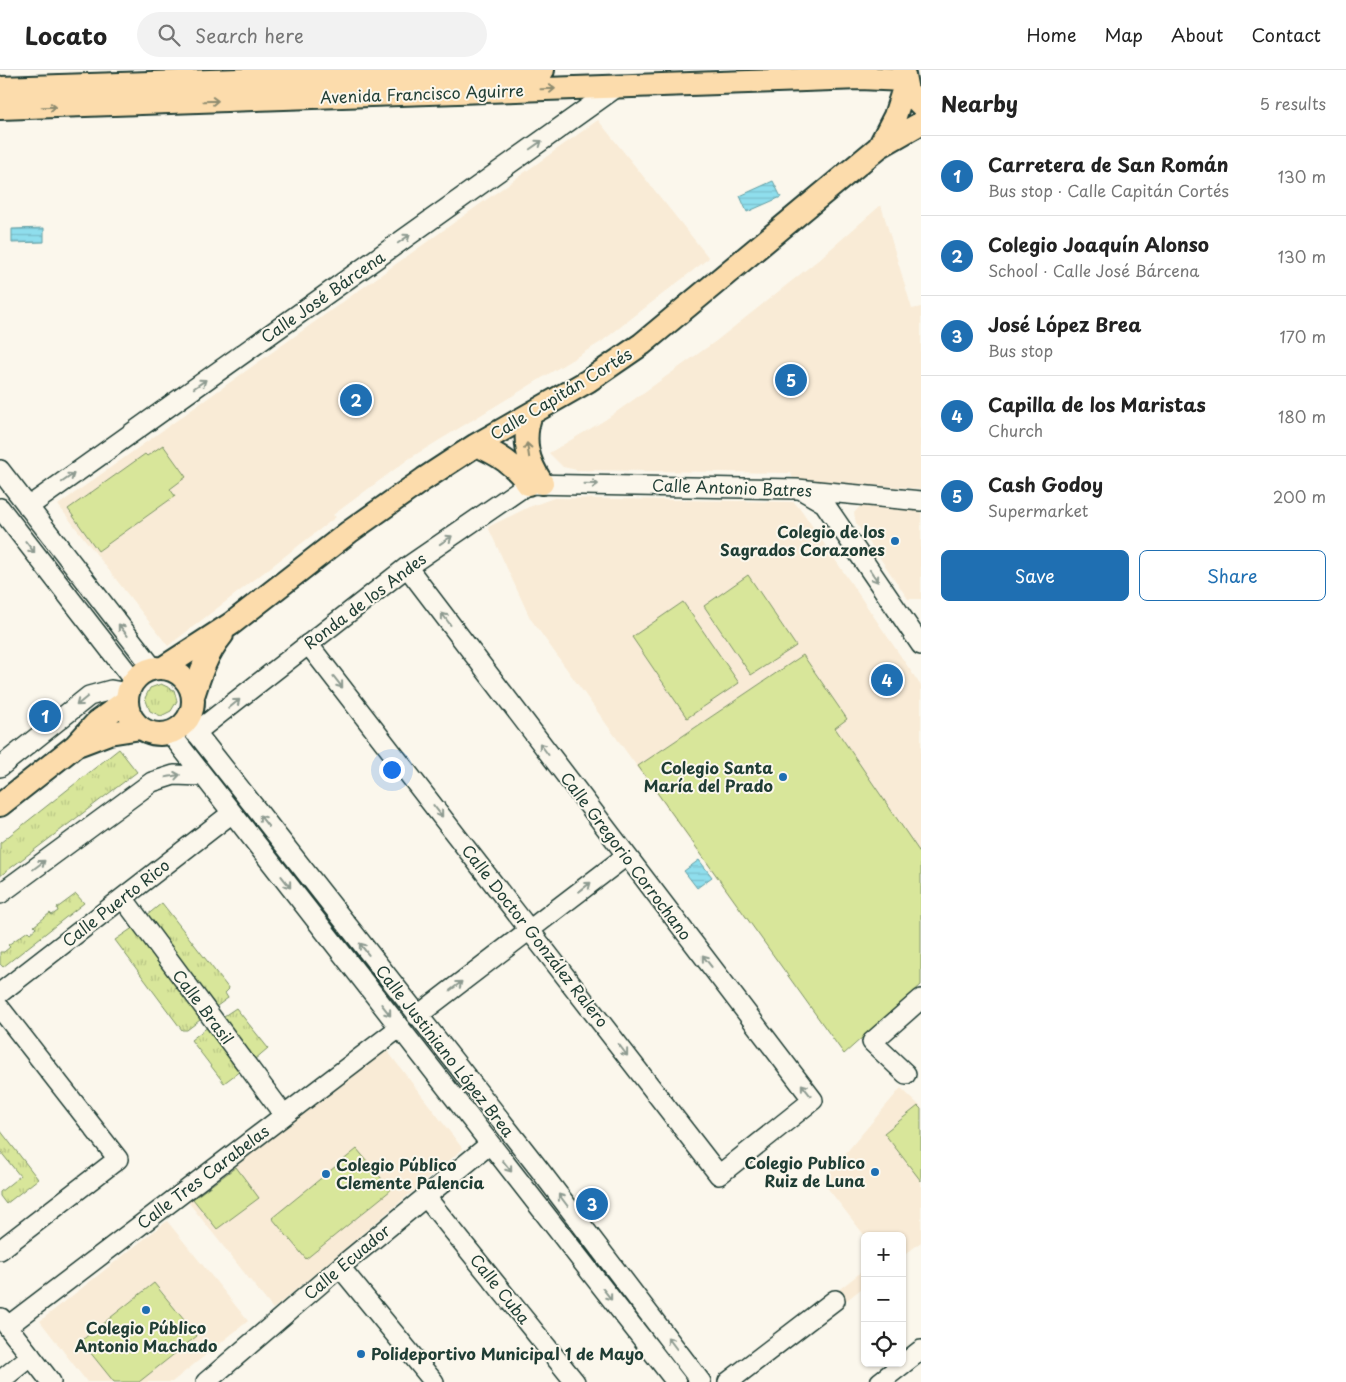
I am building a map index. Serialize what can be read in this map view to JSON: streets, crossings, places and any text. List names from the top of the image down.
{
  "streets": {
    "main road": ["Avenida Francisco Aguirre", "Calle Capitán Cortés"],
    "street": [
      "Calle José Bárcena",
      "Calle Antonio Batres",
      "Ronda de los Andes",
      "Calle Gregorio Corrochano",
      "Calle Puerto Rico",
      "Calle Doctor González Ralero",
      "Calle Brasil",
      "Calle Justiniano López Brea",
      "Calle Tres Carabelas",
      "Calle Ecuador",
      "Calle Cuba"
    ]
  },
  "crossings": [
    ["Avenida Francisco Aguirre", "Calle José Bárcena"],
    ["Avenida Francisco Aguirre", "Calle Capitán Cortés"],
    ["Calle Capitán Cortés", "Ronda de los Andes"],
    ["Calle Capitán Cortés", "Calle Justiniano López Brea"],
    ["Calle Antonio Batres", "Ronda de los Andes"],
    ["Ronda de los Andes", "Calle Gregorio Corrochano"],
    ["Ronda de los Andes", "Calle Doctor González Ralero"],
    ["Ronda de los Andes", "Calle Justiniano López Brea"],
    ["Calle Gregorio Corrochano", "Calle Doctor González Ralero"],
    ["Calle Puerto Rico", "Calle Brasil"],
    ["Calle Puerto Rico", "Calle Justiniano López Brea"],
    ["Calle Brasil", "Calle Tres Carabelas"],
    ["Calle Justiniano López Brea", "Calle Tres Carabelas"],
    ["Calle Justiniano López Brea", "Calle Ecuador"],
    ["Calle Ecuador", "Calle Cuba"]
  ],
  "one_way": [
    "Calle José Bárcena",
    "Calle Antonio Batres",
    "Ronda de los Andes",
    "Calle Gregorio Corrochano",
    "Calle Doctor González Ralero"
  ],
  "places": [
    "Colegio de los Sagrados Corazones",
    "Colegio Santa María del Prado",
    "Colegio Publico Ruiz de Luna",
    "Colegio Público Clemente Palencia",
    "Colegio Público Antonio Machado",
    "Polideportivo Municipal 1 de Mayo"
  ],
  "page": {
    "header": "Locato",
    "search": "Search here",
    "nav": [
      "Home",
      "Map",
      "About",
      "Contact"
    ],
    "heading": ["Nearby", "5 results"],
    "list": [
      {
        "mark": "1",
        "name": "Carretera de San Román",
        "note": "Bus stop · Calle Capitán Cortés",
        "value": "130 m"
      },
      {
        "mark": "2",
        "name": "Colegio Joaquín Alonso",
        "note": "School · Calle José Bárcena",
        "value": "130 m"
      },
      {
        "mark": "3",
        "name": "José López Brea",
        "note": "Bus stop",
        "value": "170 m"
      },
      {
        "mark": "4",
        "name": "Capilla de los Maristas",
        "note": "Church",
        "value": "180 m"
      },
      {
        "mark": "5",
        "name": "Cash Godoy",
        "note": "Supermarket",
        "value": "200 m"
      }
    ],
    "pins": [
      "5",
      "2",
      "4",
      "1",
      "3"
    ],
    "buttons": ["Save", "Share"],
    "map_buttons": ["+", "−"]
  }
}
